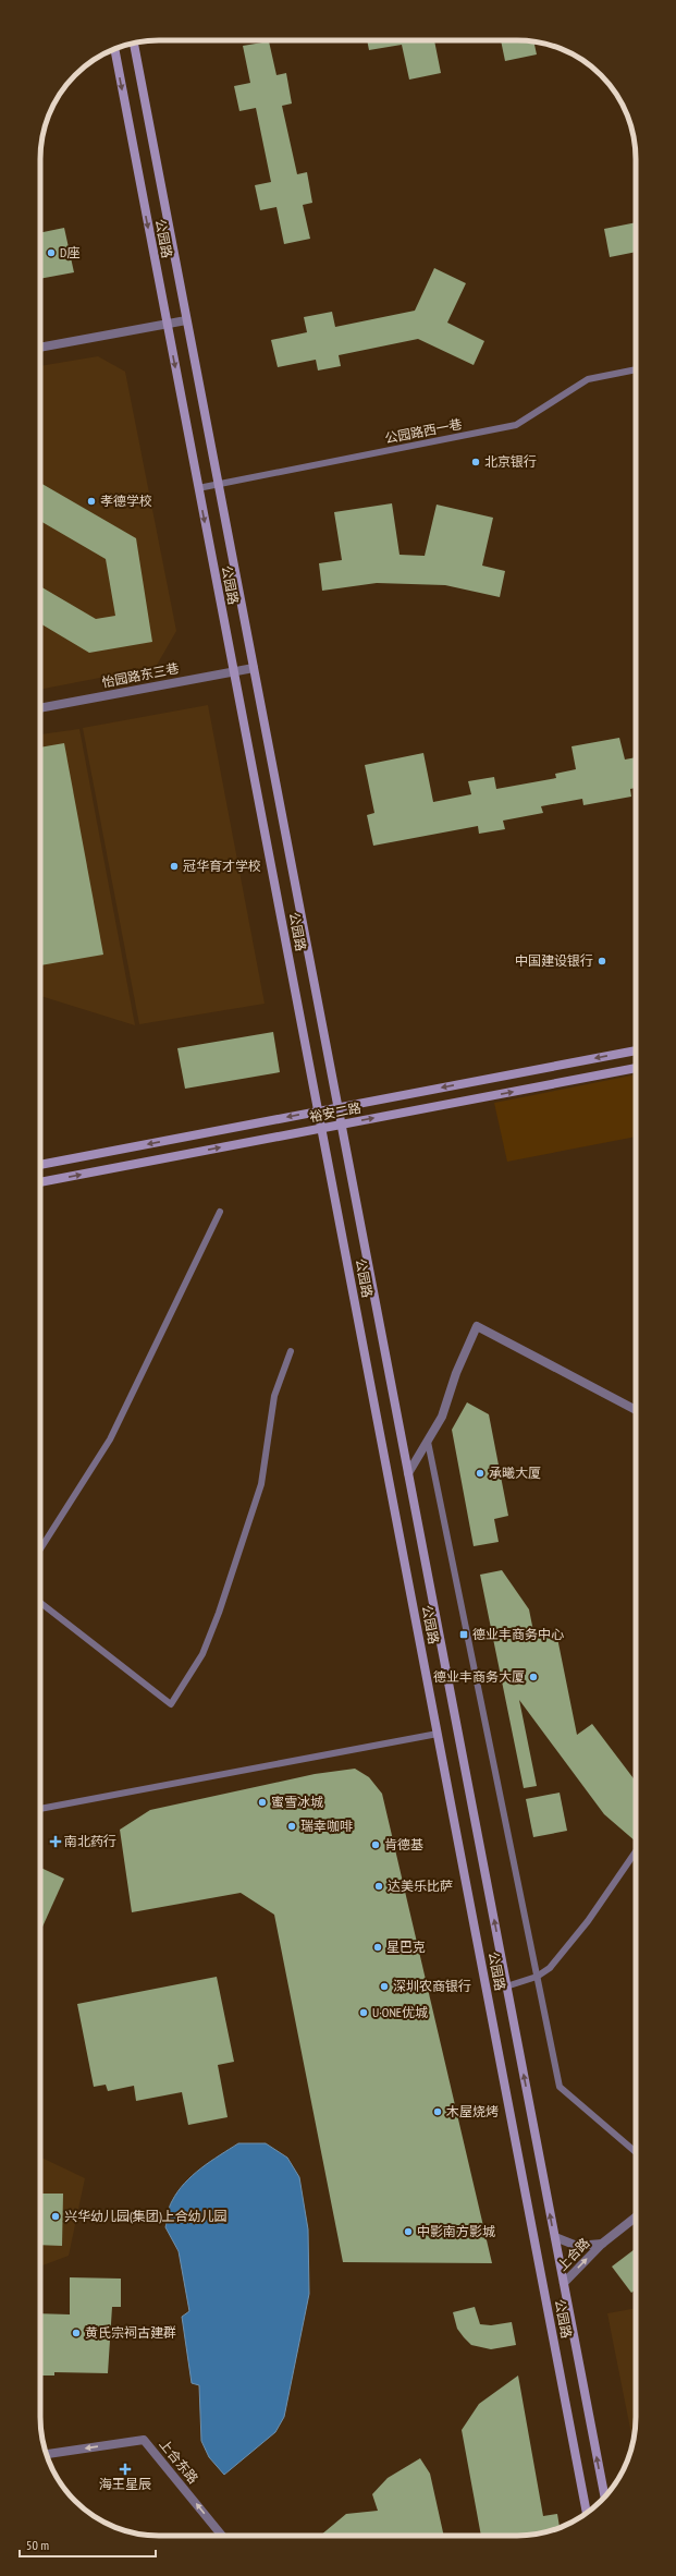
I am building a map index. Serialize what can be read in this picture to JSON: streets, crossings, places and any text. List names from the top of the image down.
{
  "streets": {
    "main road": ["公园路", "裕安二路"],
    "street": ["怡园路东三巷", "上合路", "上合东路"],
    "lane": ["公园路西一巷"]
  },
  "crossings": [
    ["公园路", "公园路西一巷"],
    ["公园路", "怡园路东三巷"],
    ["公园路", "裕安二路"],
    ["公园路", "上合路"]
  ],
  "one_way": ["上合路", "上合东路"],
  "places": {
    "other": [
      "D座",
      "北京银行",
      "孝德学校",
      "冠华育才学校",
      "中国建设银行",
      "承曦大厦",
      "德业丰商务大厦",
      "蜜雪冰城",
      "瑞幸咖啡",
      "肯德基",
      "达美乐比萨",
      "星巴克",
      "深圳农商银行",
      "U·ONE优城",
      "木屋烧烤",
      "兴华幼儿园(集团)上合幼儿园",
      "中影南方影城",
      "黄氏宗祠古建群"
    ],
    "transit": ["德业丰商务中心"],
    "health": ["南北药行", "海王星辰"]
  },
  "scale_bar": "50 m"
}
